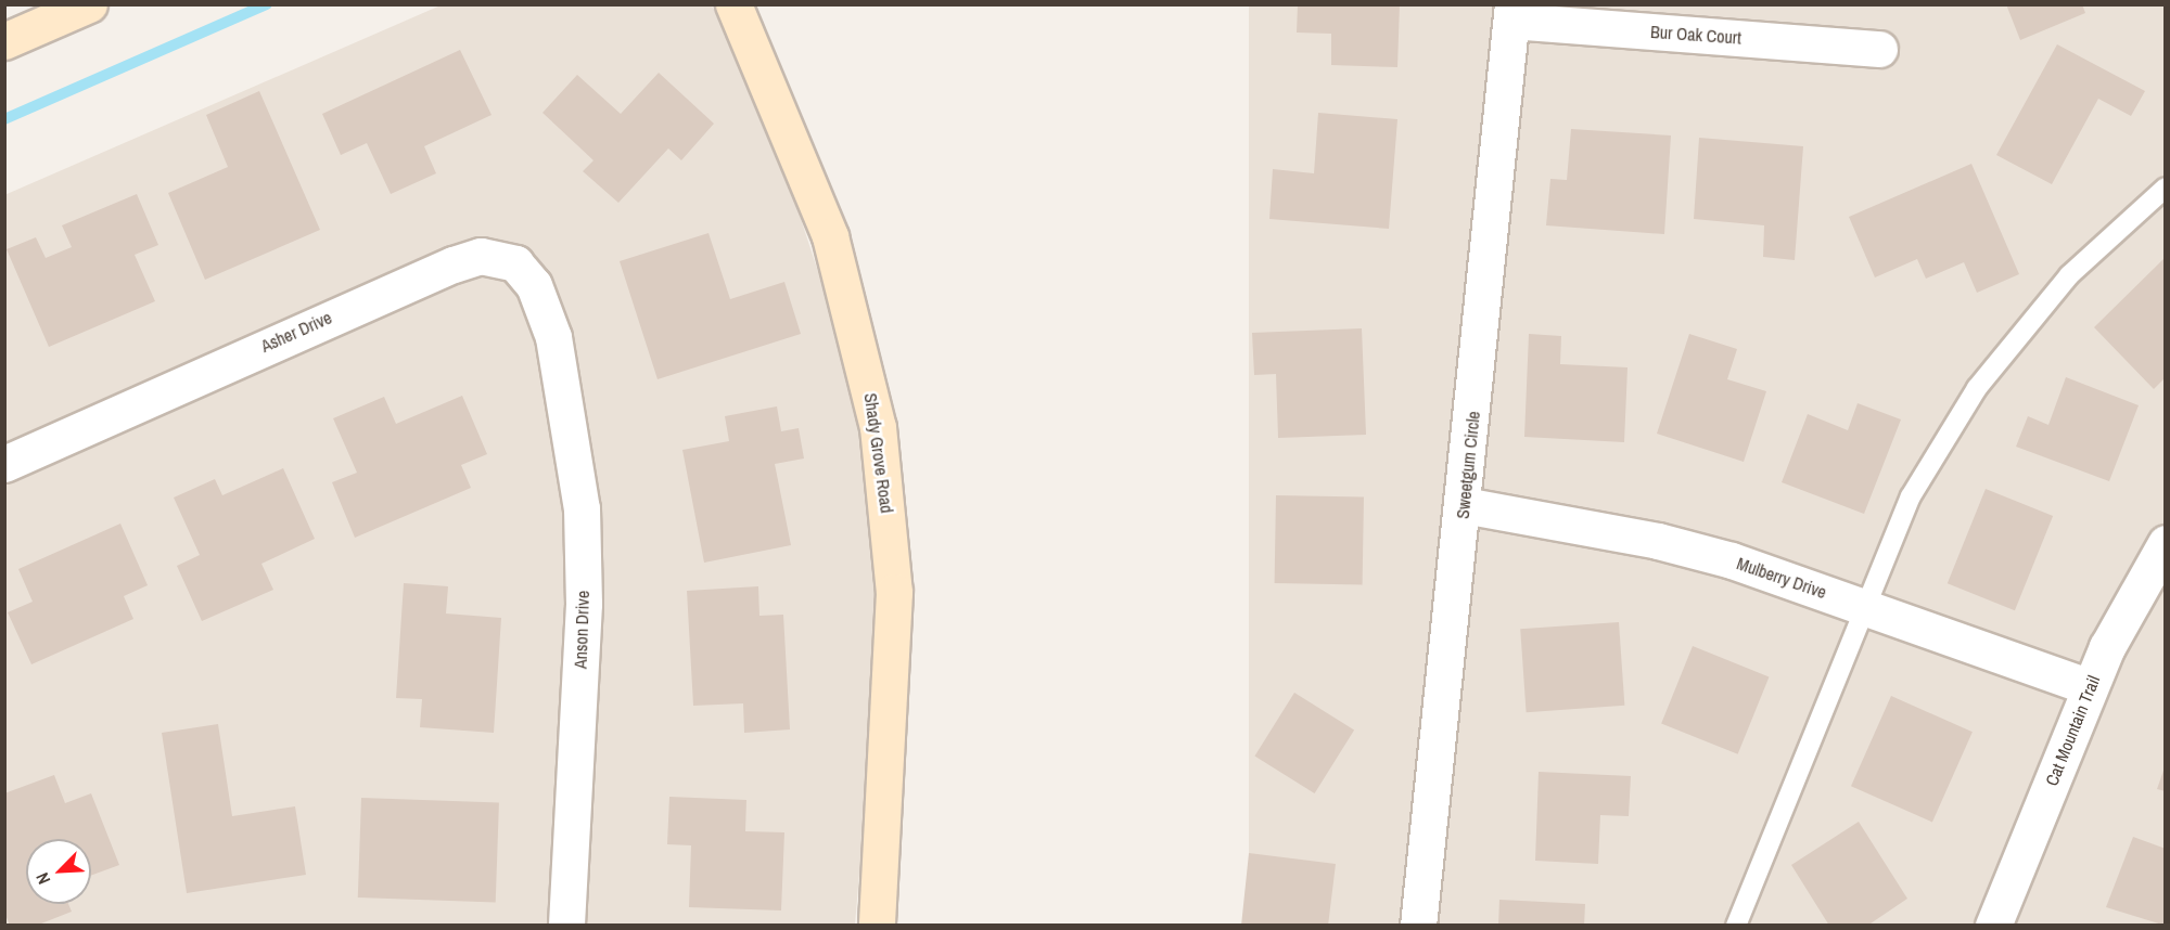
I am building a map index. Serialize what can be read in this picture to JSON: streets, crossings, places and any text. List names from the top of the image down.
{
  "streets": {
    "main road": ["Shady Grove Road"],
    "street": [
      "Bur Oak Court",
      "Asher Drive",
      "Sweetgum Circle",
      "Mulberry Drive",
      "Anson Drive",
      "Cat Mountain Trail"
    ]
  },
  "crossings": [
    ["Bur Oak Court", "Sweetgum Circle"],
    ["Asher Drive", "Anson Drive"],
    ["Sweetgum Circle", "Mulberry Drive"],
    ["Mulberry Drive", "Cat Mountain Trail"]
  ],
  "north": "bottom left"
}
